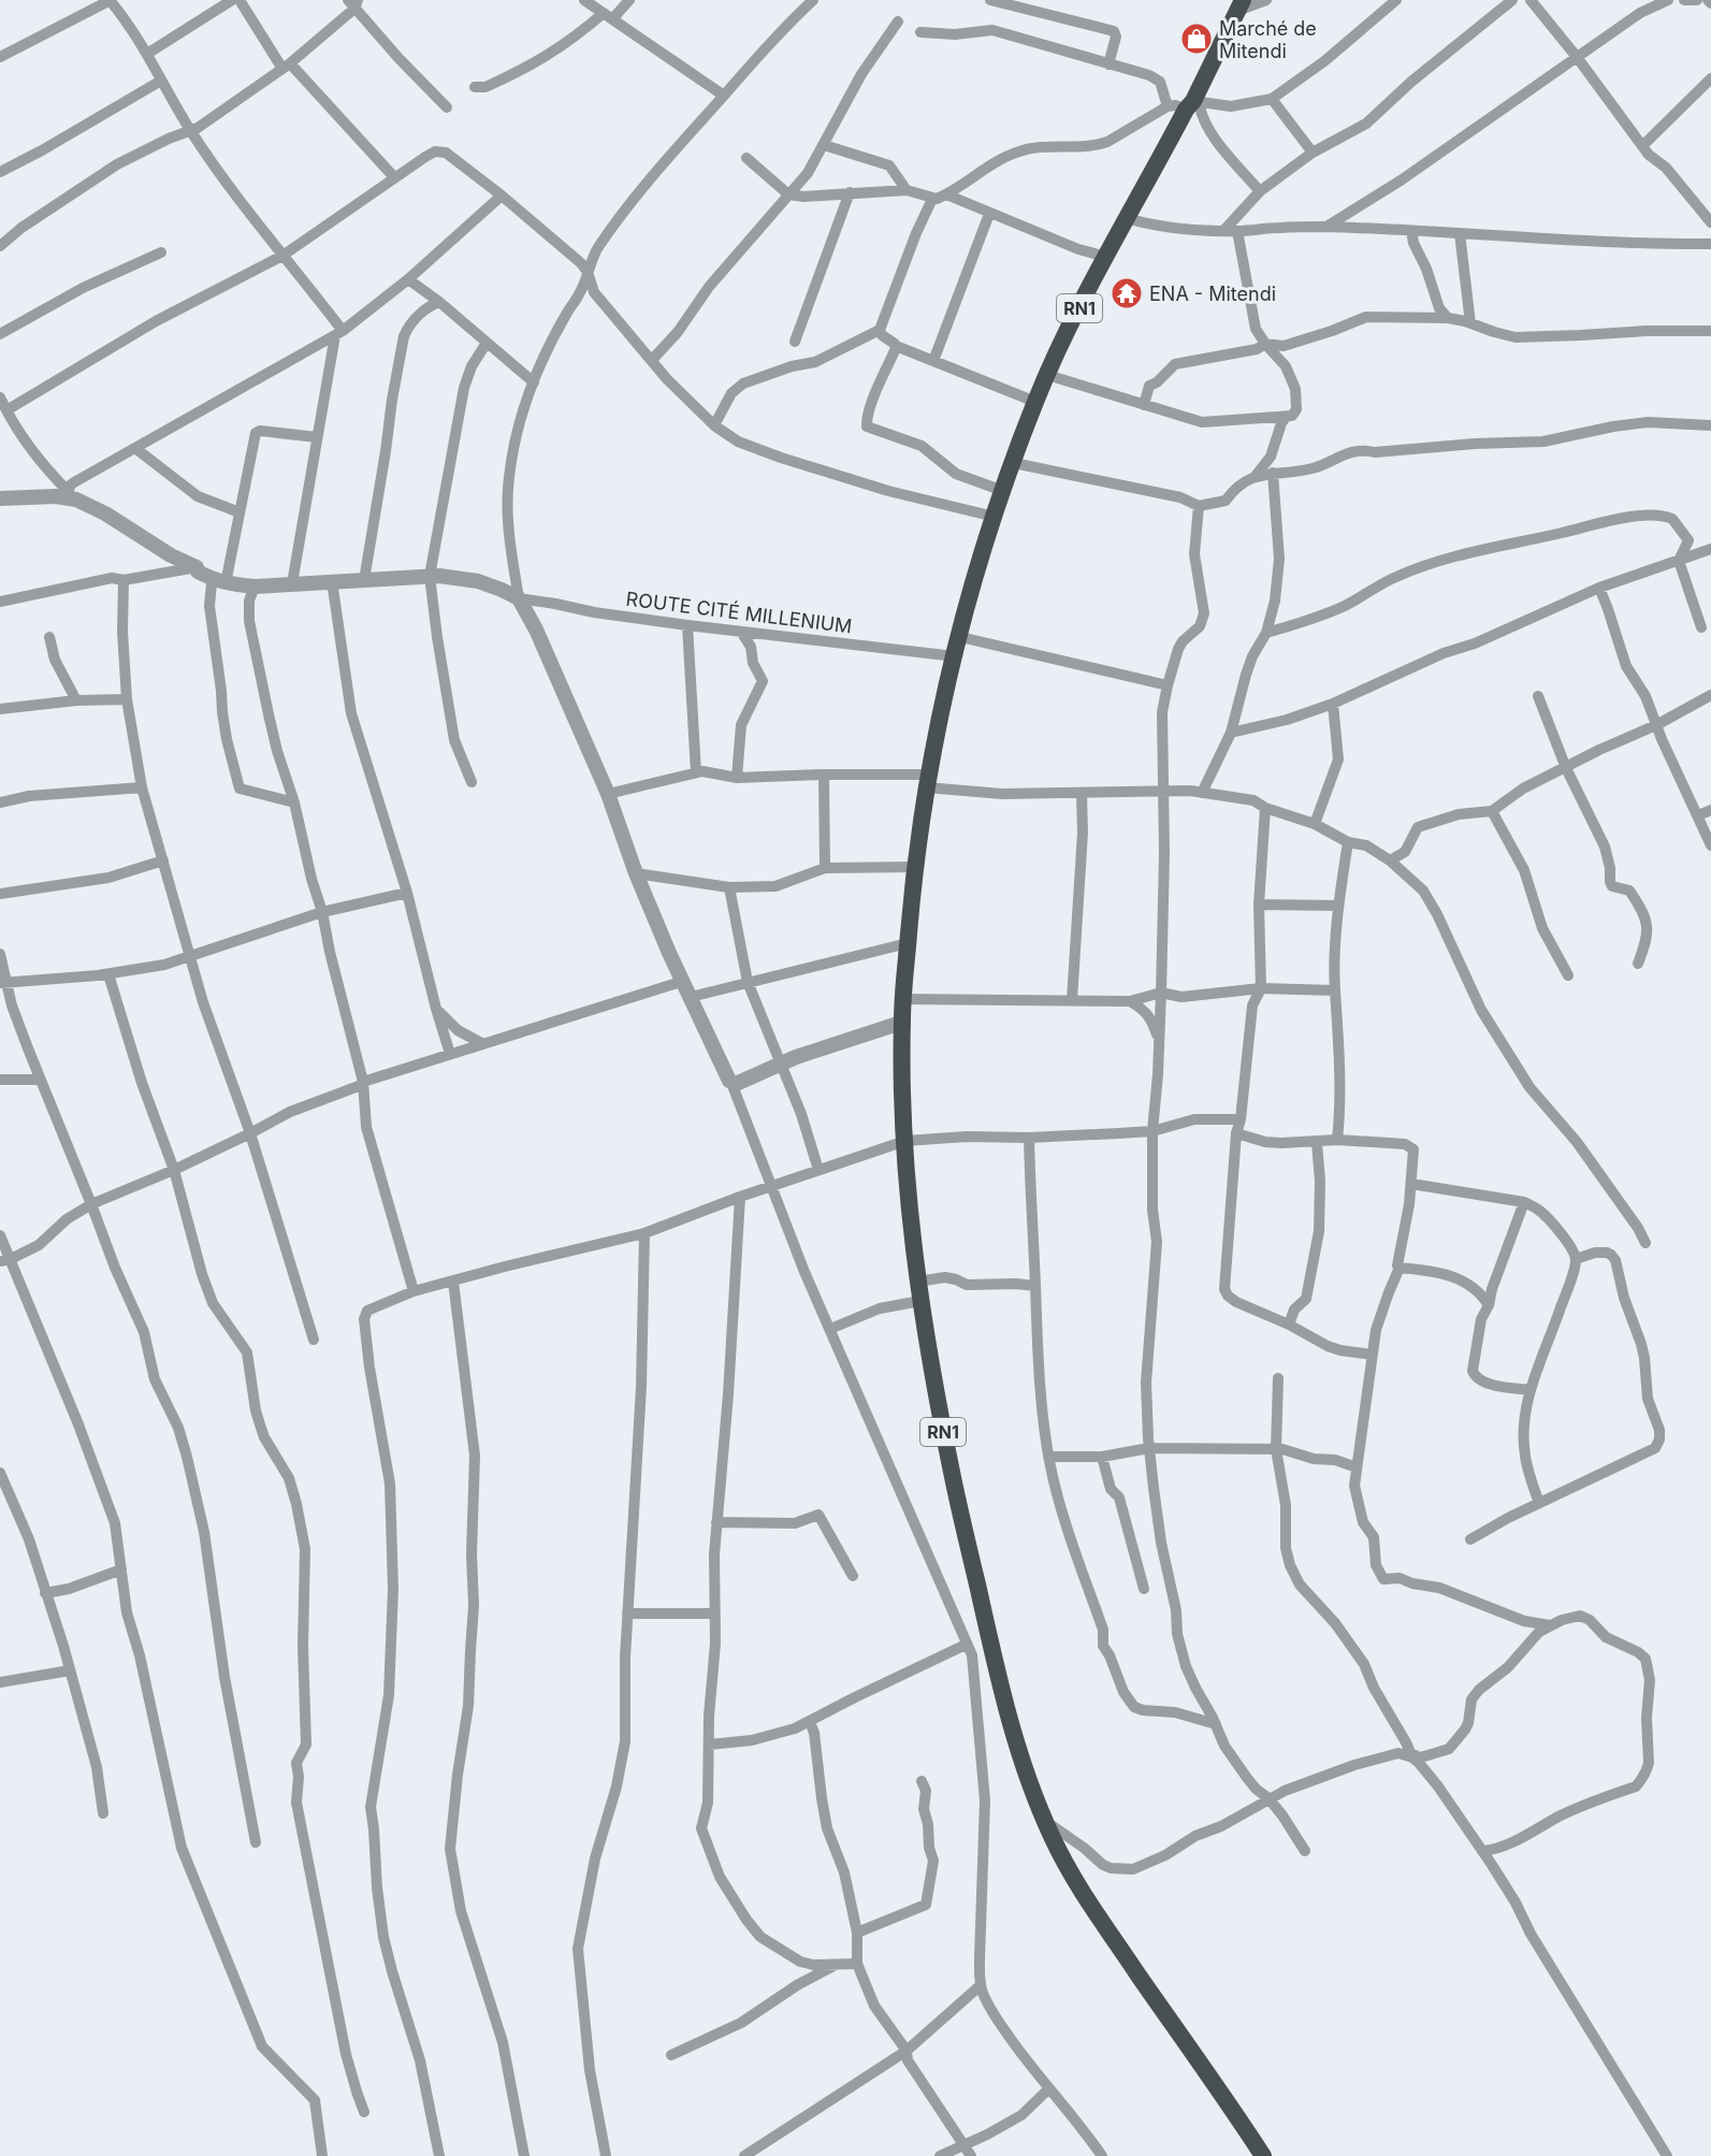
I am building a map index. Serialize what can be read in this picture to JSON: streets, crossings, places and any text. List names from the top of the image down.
{
  "streets": {
    "highway": ["RN1"],
    "street": ["ROUTE CITÉ MILLENIUM"]
  },
  "crossings": [
    ["RN1", "ROUTE CITÉ MILLENIUM"]
  ],
  "places": {
    "shop": ["Marché de Mitendi"],
    "temple": ["ENA - Mitendi"]
  }
}
